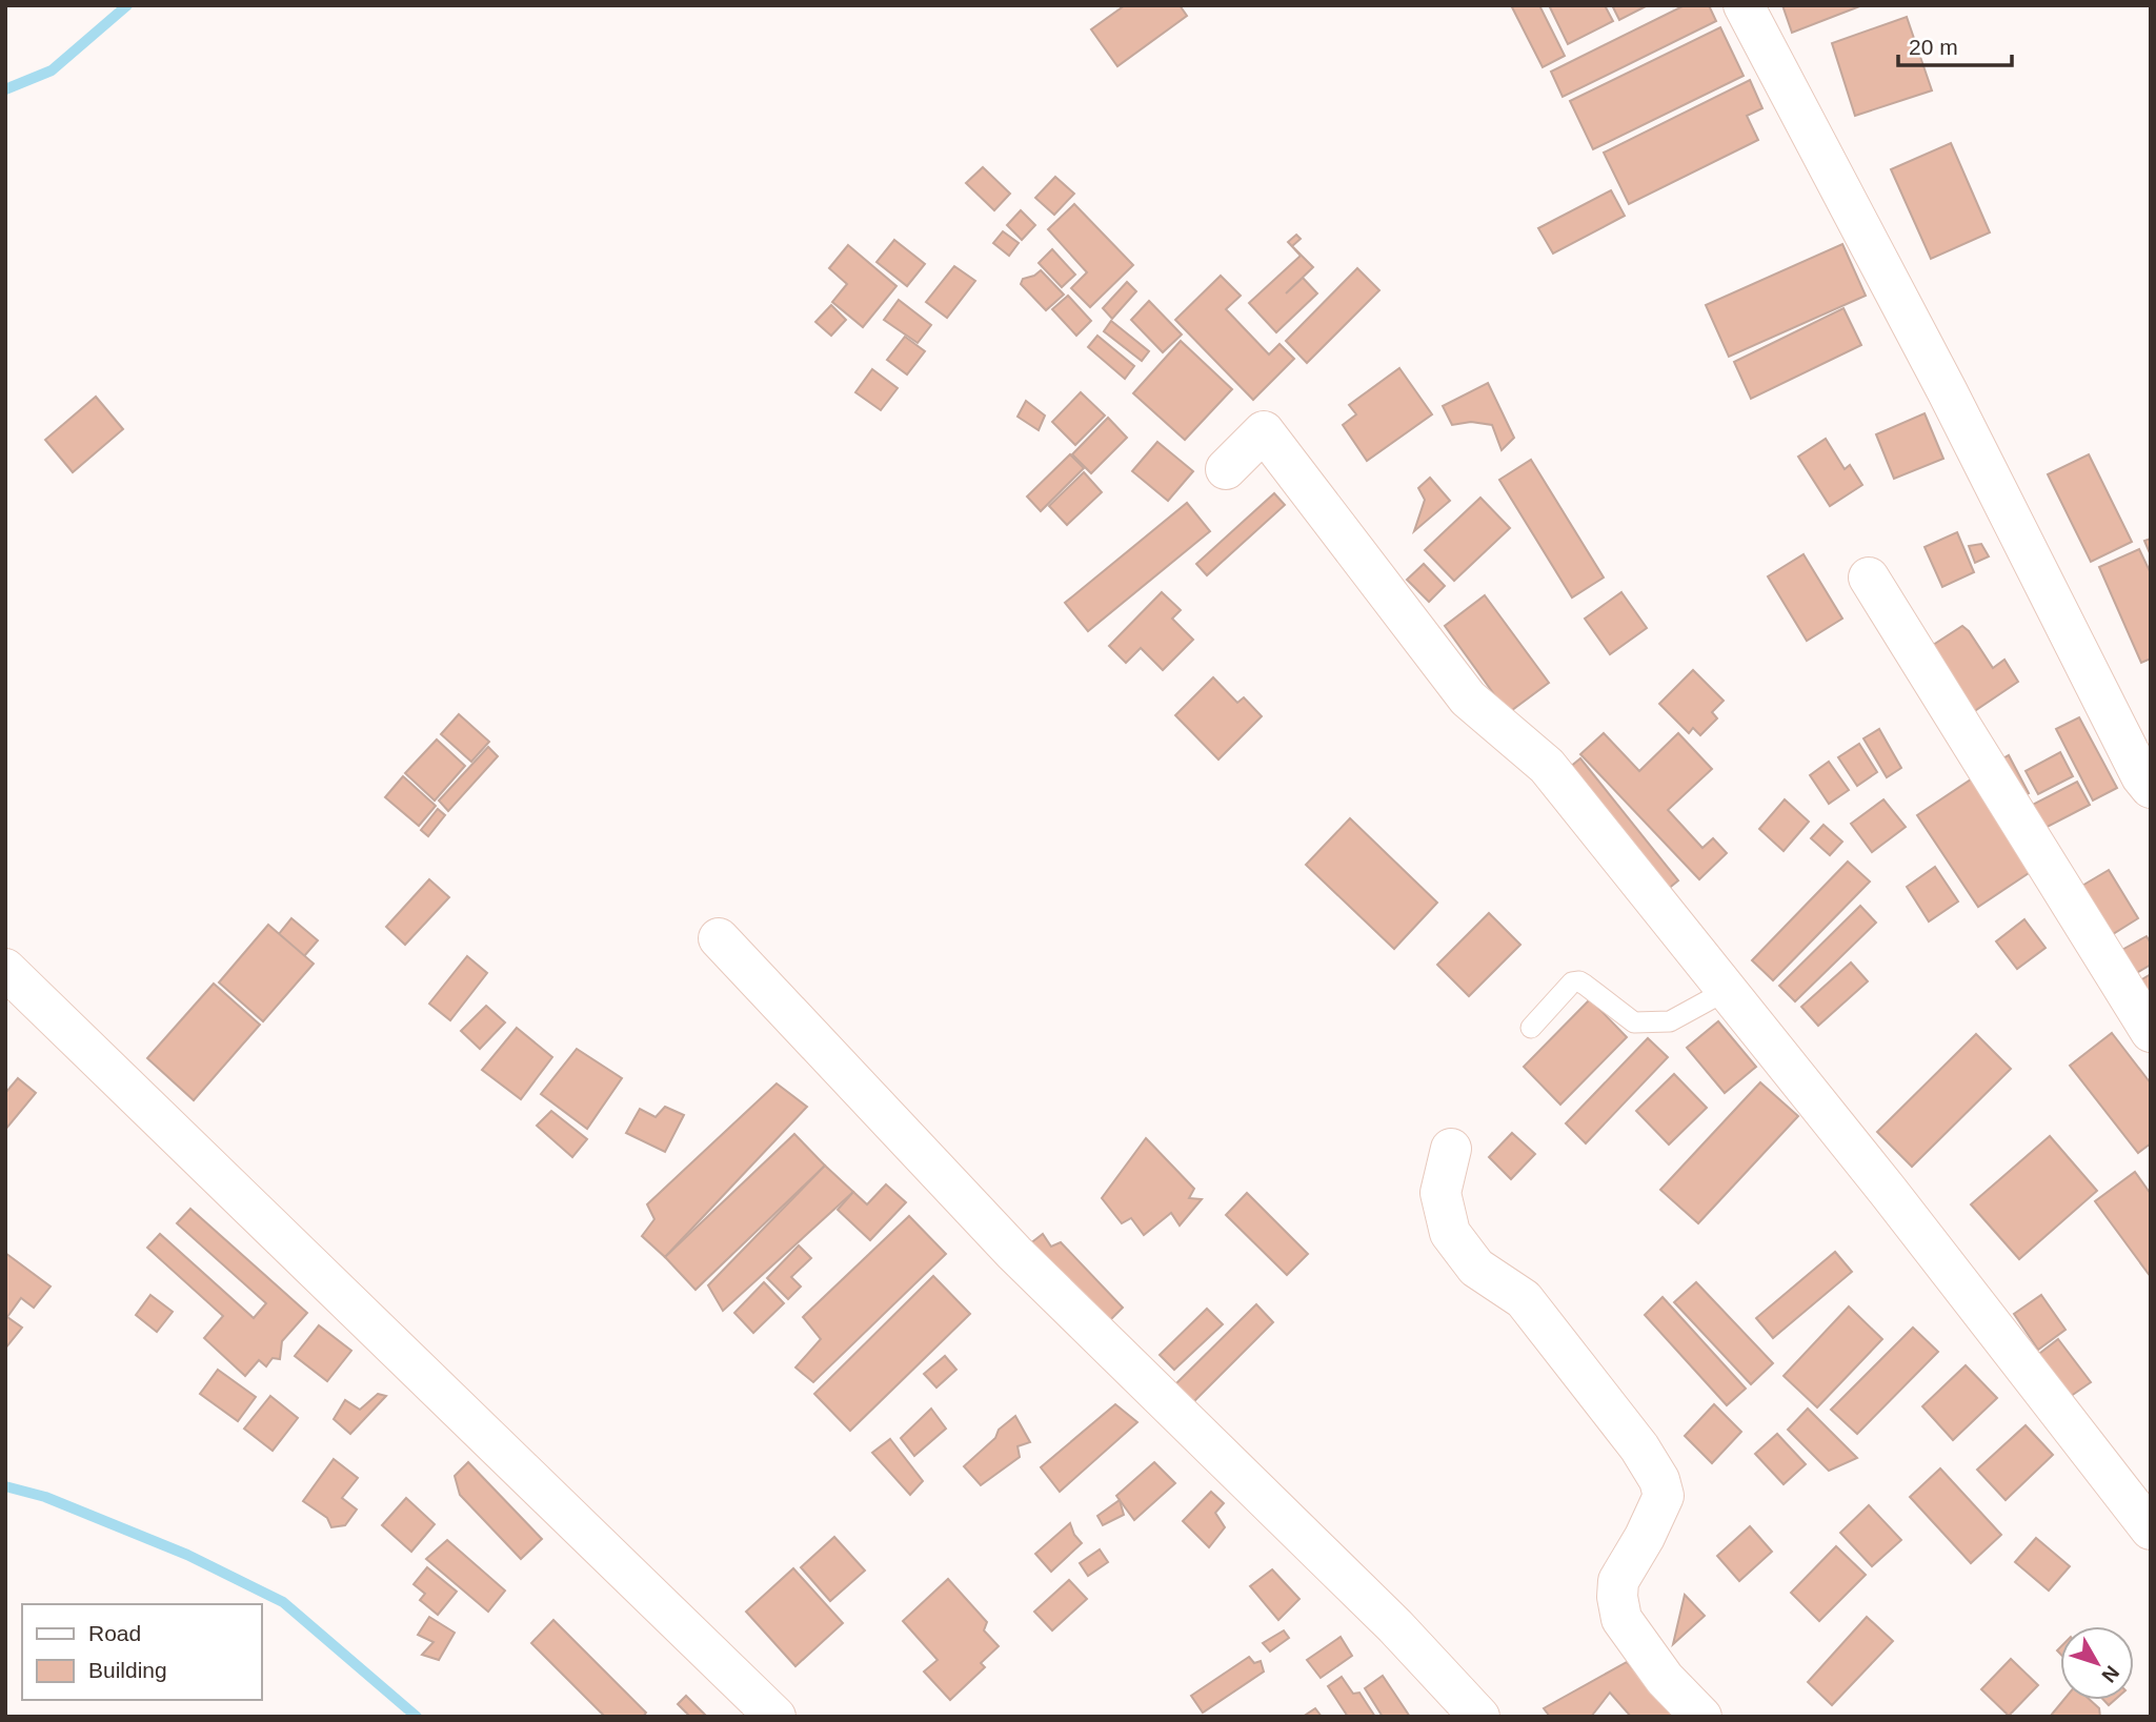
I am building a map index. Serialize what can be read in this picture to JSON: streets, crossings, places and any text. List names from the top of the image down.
{
  "legend": ["Road", "Building"],
  "scale_bar": "20 m",
  "north": "bottom right"
}
